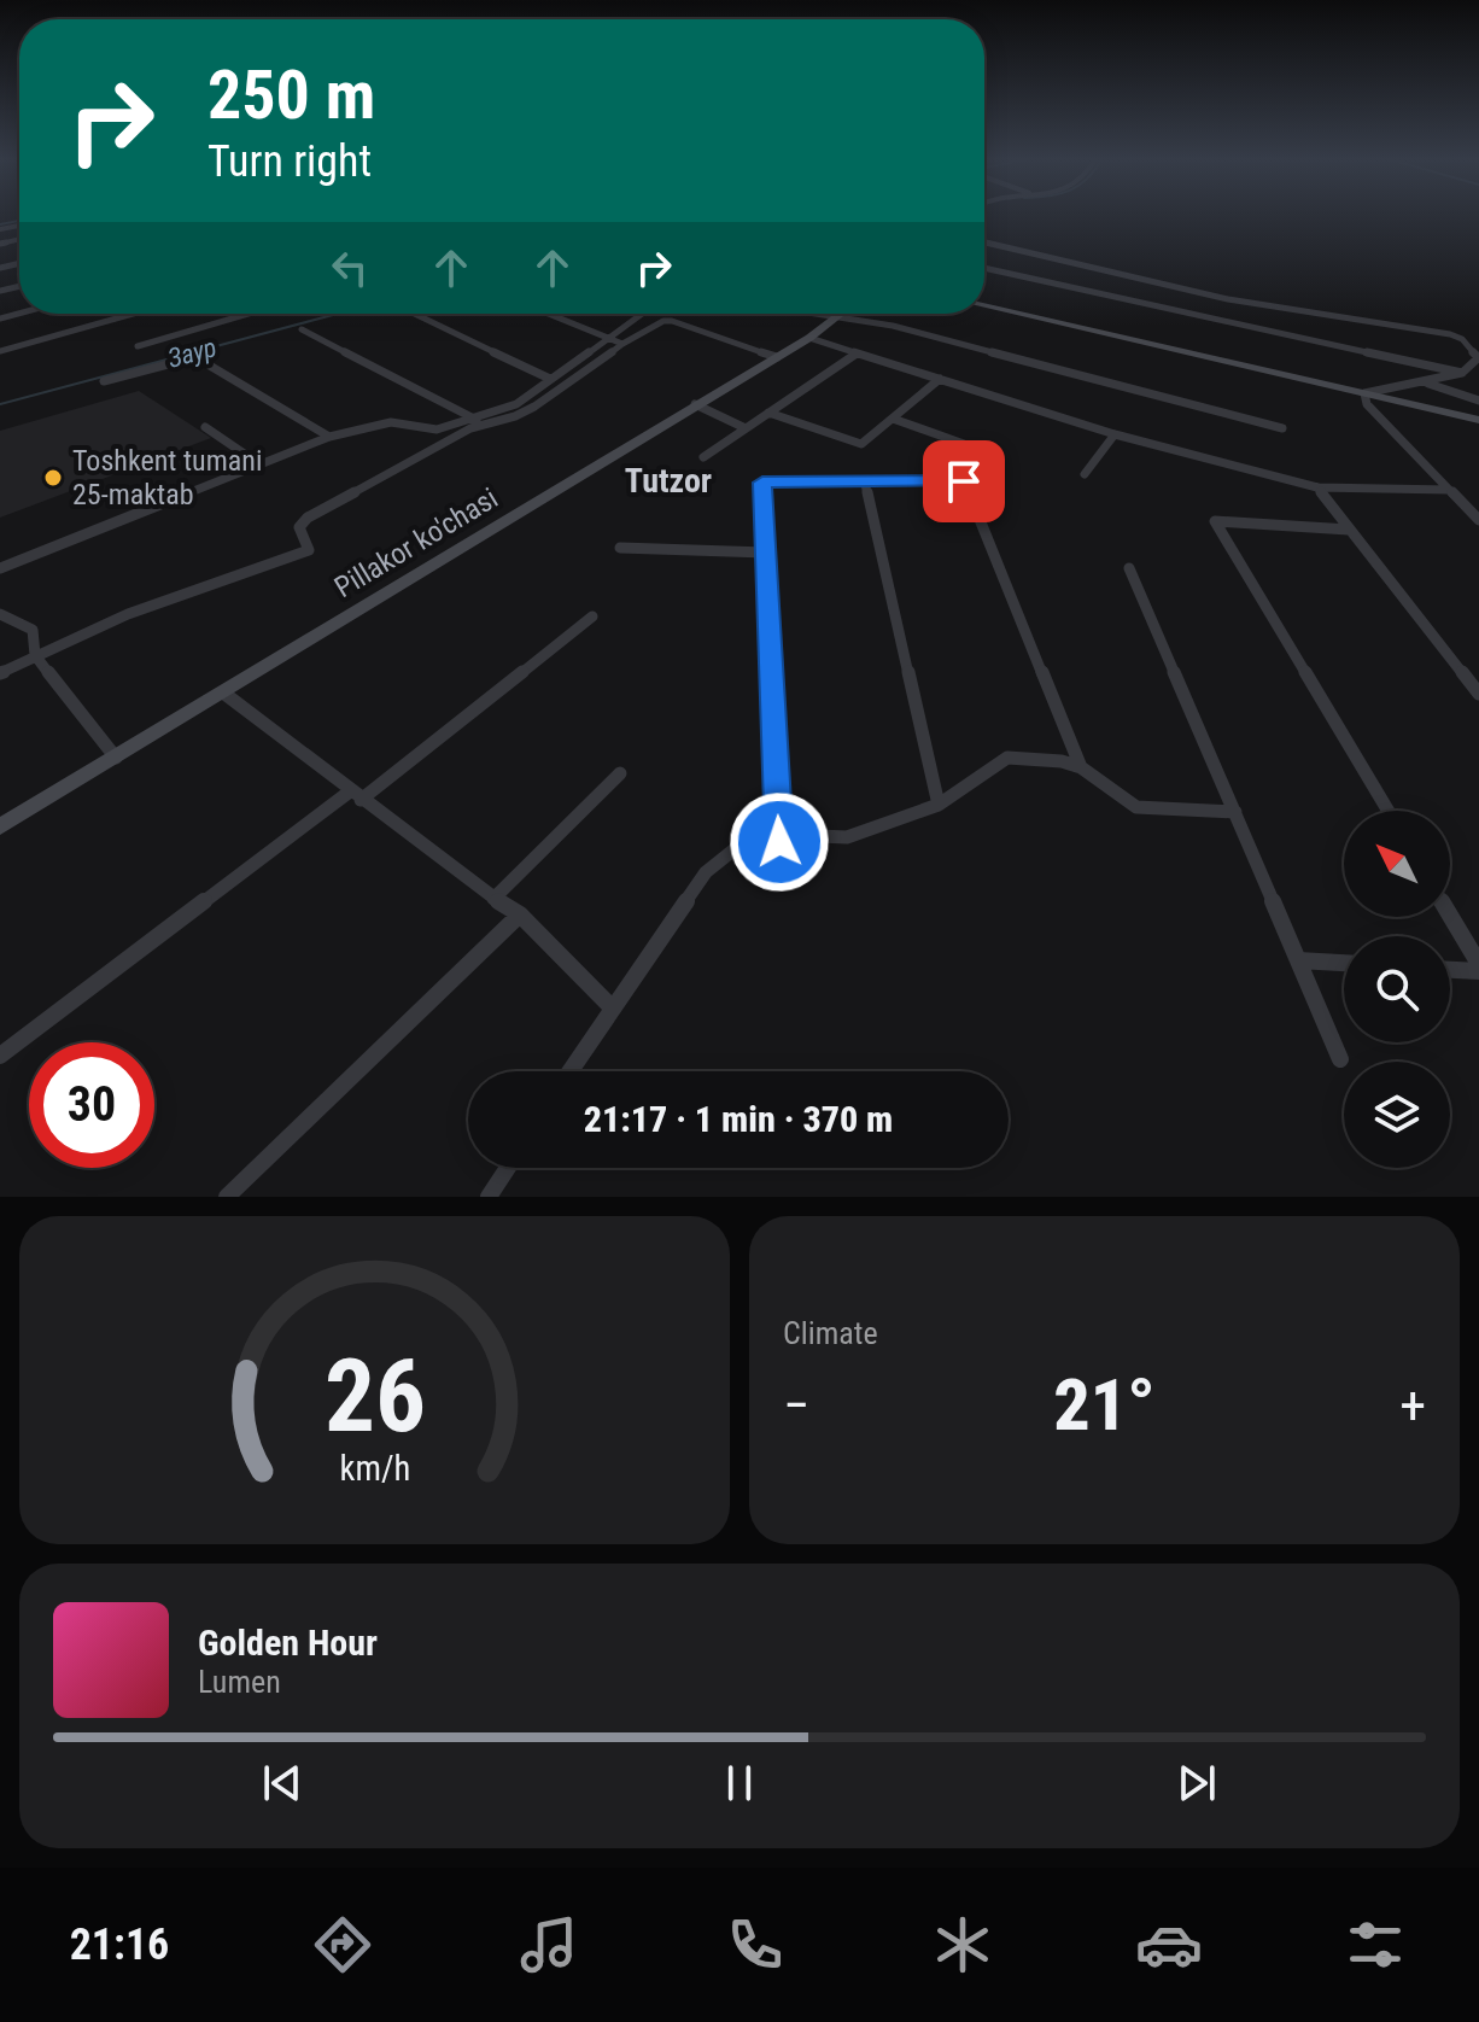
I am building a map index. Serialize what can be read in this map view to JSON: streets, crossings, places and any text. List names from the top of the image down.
{
  "streets": {
    "street": ["Pillakor ko'chasi"]
  },
  "districts": ["Tutzor"],
  "water": ["Заур"],
  "places": ["Toshkent tumani 25-maktab"],
  "north": "top left",
  "page": {
    "turn": ["250 m", "Turn right"],
    "limit": "30",
    "trip": "21:17 · 1 min · 370 m",
    "tile": "Climate",
    "heat": ["−", "21°", "+"],
    "song": ["Golden Hour", "Lumen"],
    "tabs": "21:16",
    "gauge": ["26", "km/h"]
  }
}
